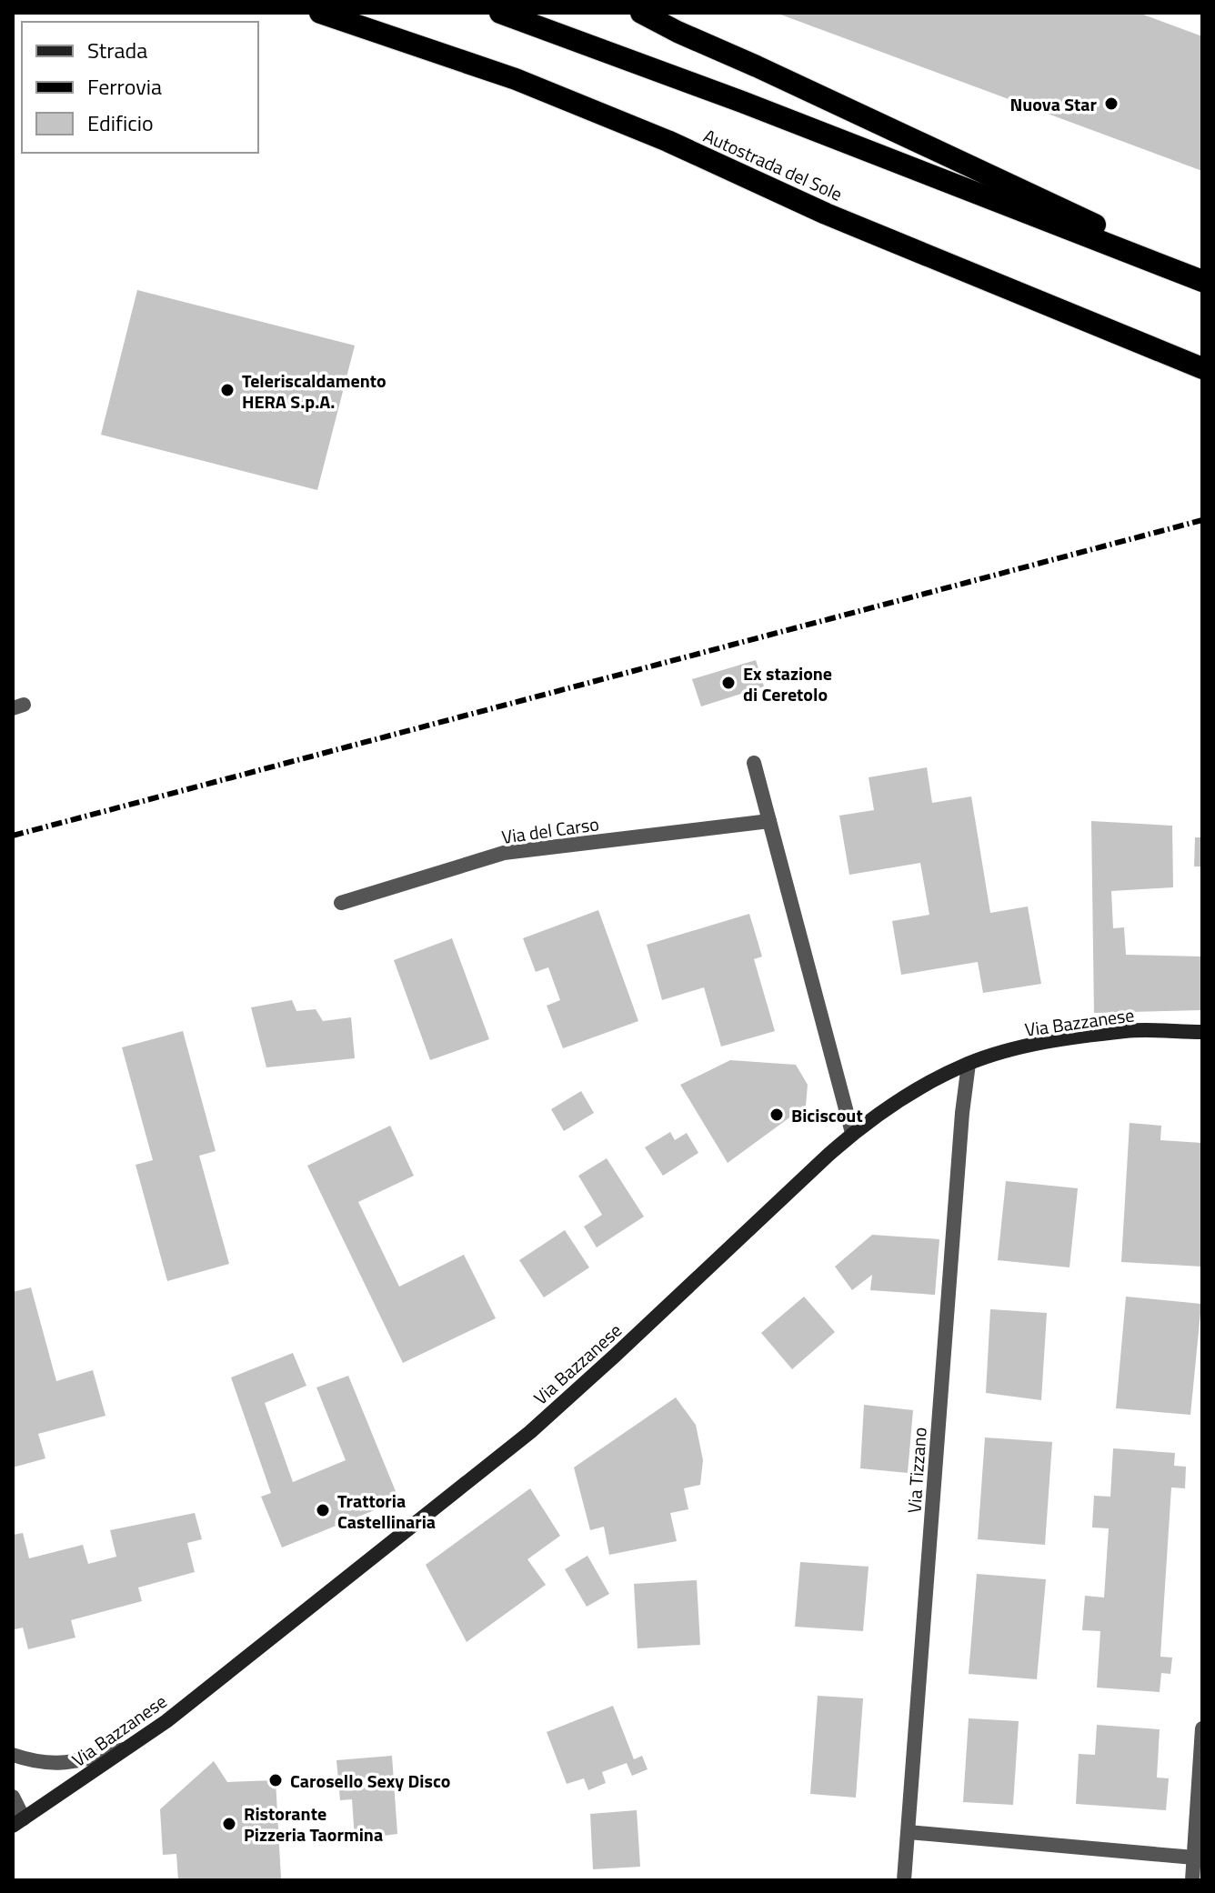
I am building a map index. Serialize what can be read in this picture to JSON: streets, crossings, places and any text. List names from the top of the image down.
{
  "streets": {
    "highway": ["Autostrada del Sole"],
    "main road": ["Via Bazzanese"],
    "street": ["Via del Carso", "Via Tizzano"]
  },
  "crossings": [
    ["Via Bazzanese", "Via Tizzano"]
  ],
  "places": [
    "Nuova Star",
    "Teleriscaldamento HERA S.p.A.",
    "Ex stazione di Ceretolo",
    "Biciscout",
    "Trattoria Castellinaria",
    "Carosello Sexy Disco",
    "Ristorante Pizzeria Taormina"
  ],
  "legend": ["Strada", "Ferrovia", "Edificio"]
}
